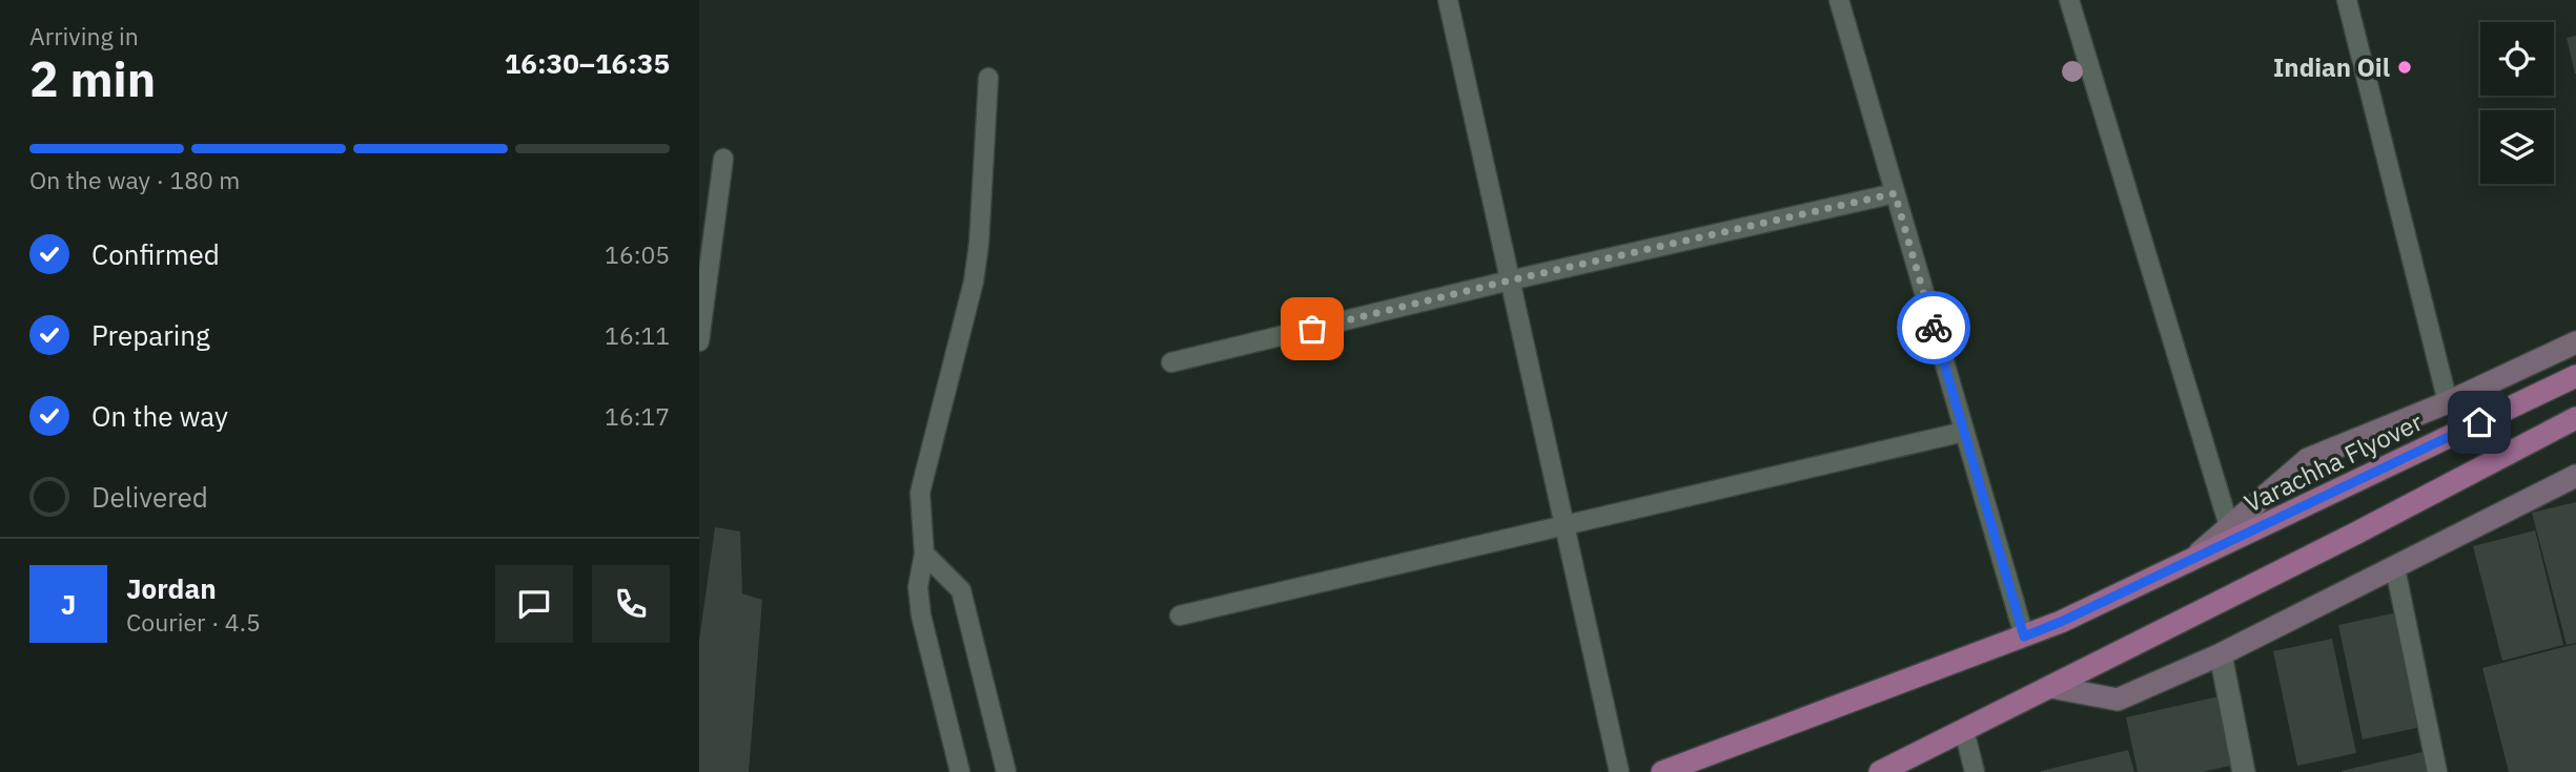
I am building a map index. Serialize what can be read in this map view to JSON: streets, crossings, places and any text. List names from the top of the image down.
{
  "streets": {
    "main road": ["Varachha Flyover"]
  },
  "places": ["Indian Oil"],
  "page": {
    "heading": ["2 min", "Arriving in", "16:30–16:35"],
    "panel": ["Jordan", "Courier · 4.5"],
    "bar": "On the way · 180 m",
    "list": [
      ["Confirmed", "16:05"],
      ["Preparing", "16:11"],
      ["On the way", "16:17"],
      "Delivered"
    ],
    "round": "J"
  }
}
